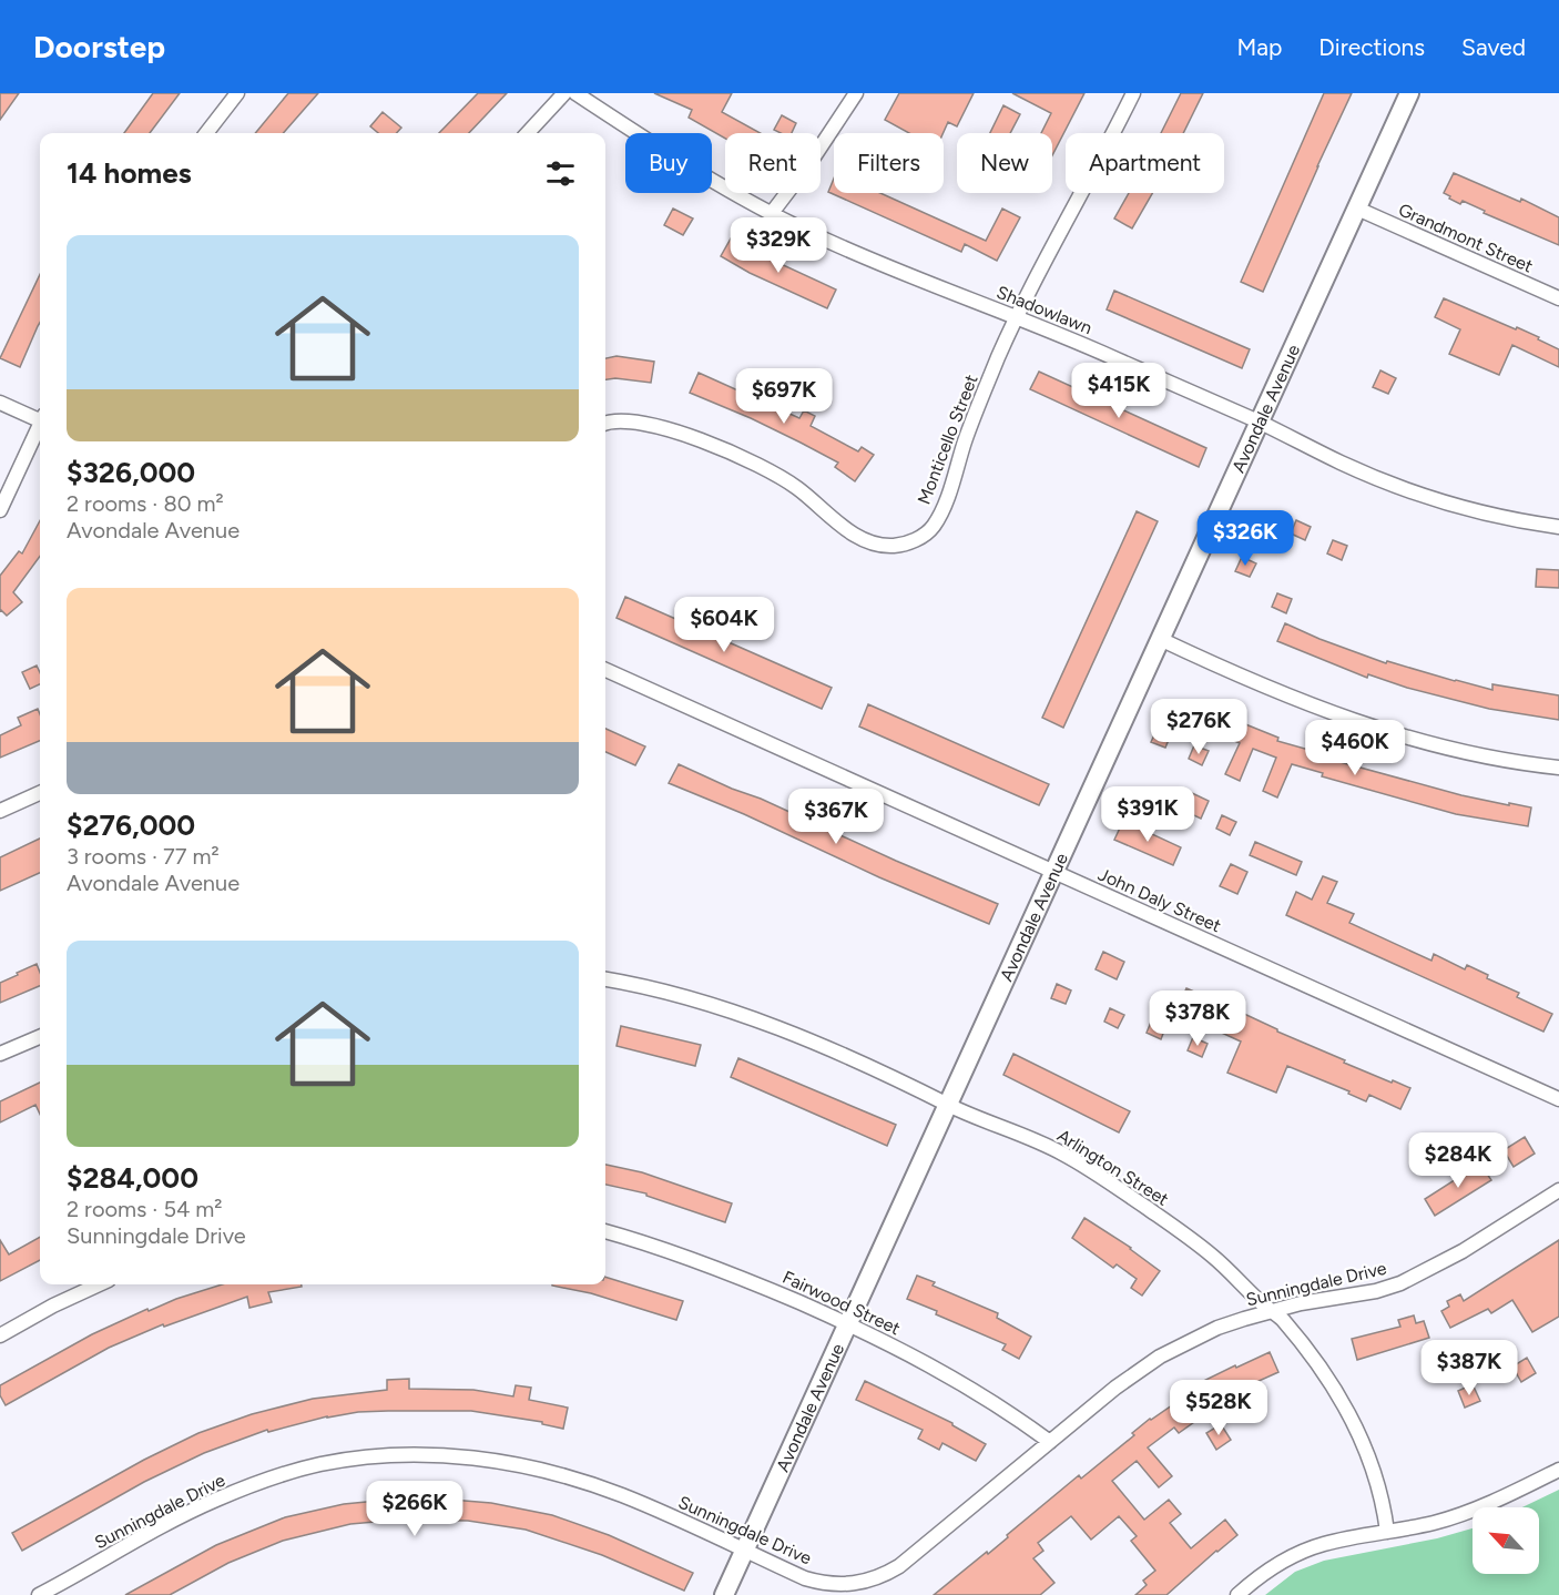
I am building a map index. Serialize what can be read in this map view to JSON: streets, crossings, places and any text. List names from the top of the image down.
{
  "streets": {
    "street": [
      "Grandmont Street",
      "Shadowlawn",
      "Avondale Avenue",
      "Monticello Street",
      "John Daly Street",
      "Arlington Street",
      "Sunningdale Drive",
      "Fairwood Street"
    ]
  },
  "crossings": [
    ["Grandmont Street", "Avondale Avenue"],
    ["Shadowlawn", "Avondale Avenue"],
    ["Shadowlawn", "Monticello Street"],
    ["Avondale Avenue", "John Daly Street"],
    ["Avondale Avenue", "Arlington Street"],
    ["Avondale Avenue", "Sunningdale Drive"],
    ["Avondale Avenue", "Fairwood Street"],
    ["Arlington Street", "Sunningdale Drive"],
    ["Sunningdale Drive", "Fairwood Street"]
  ],
  "north": "top left",
  "page": {
    "header": "Doorstep",
    "nav": ["Map", "Directions", "Saved"],
    "chip": [
      "Buy",
      "Rent",
      "Filters",
      "New",
      "Apartment"
    ],
    "heading": "14 homes",
    "list": [
      {
        "name": "$326,000",
        "note": "2 rooms · 80 m² · Avondale Avenue"
      },
      {
        "name": "$276,000",
        "note": "3 rooms · 77 m² · Avondale Avenue"
      },
      {
        "name": "$284,000",
        "note": "2 rooms · 54 m² · Sunningdale Drive"
      }
    ],
    "price": [
      "$329K",
      "$415K",
      "$697K",
      "$326K",
      "$604K",
      "$276K",
      "$460K",
      "$391K",
      "$367K",
      "$378K",
      "$284K",
      "$387K",
      "$528K",
      "$266K"
    ]
  }
}
